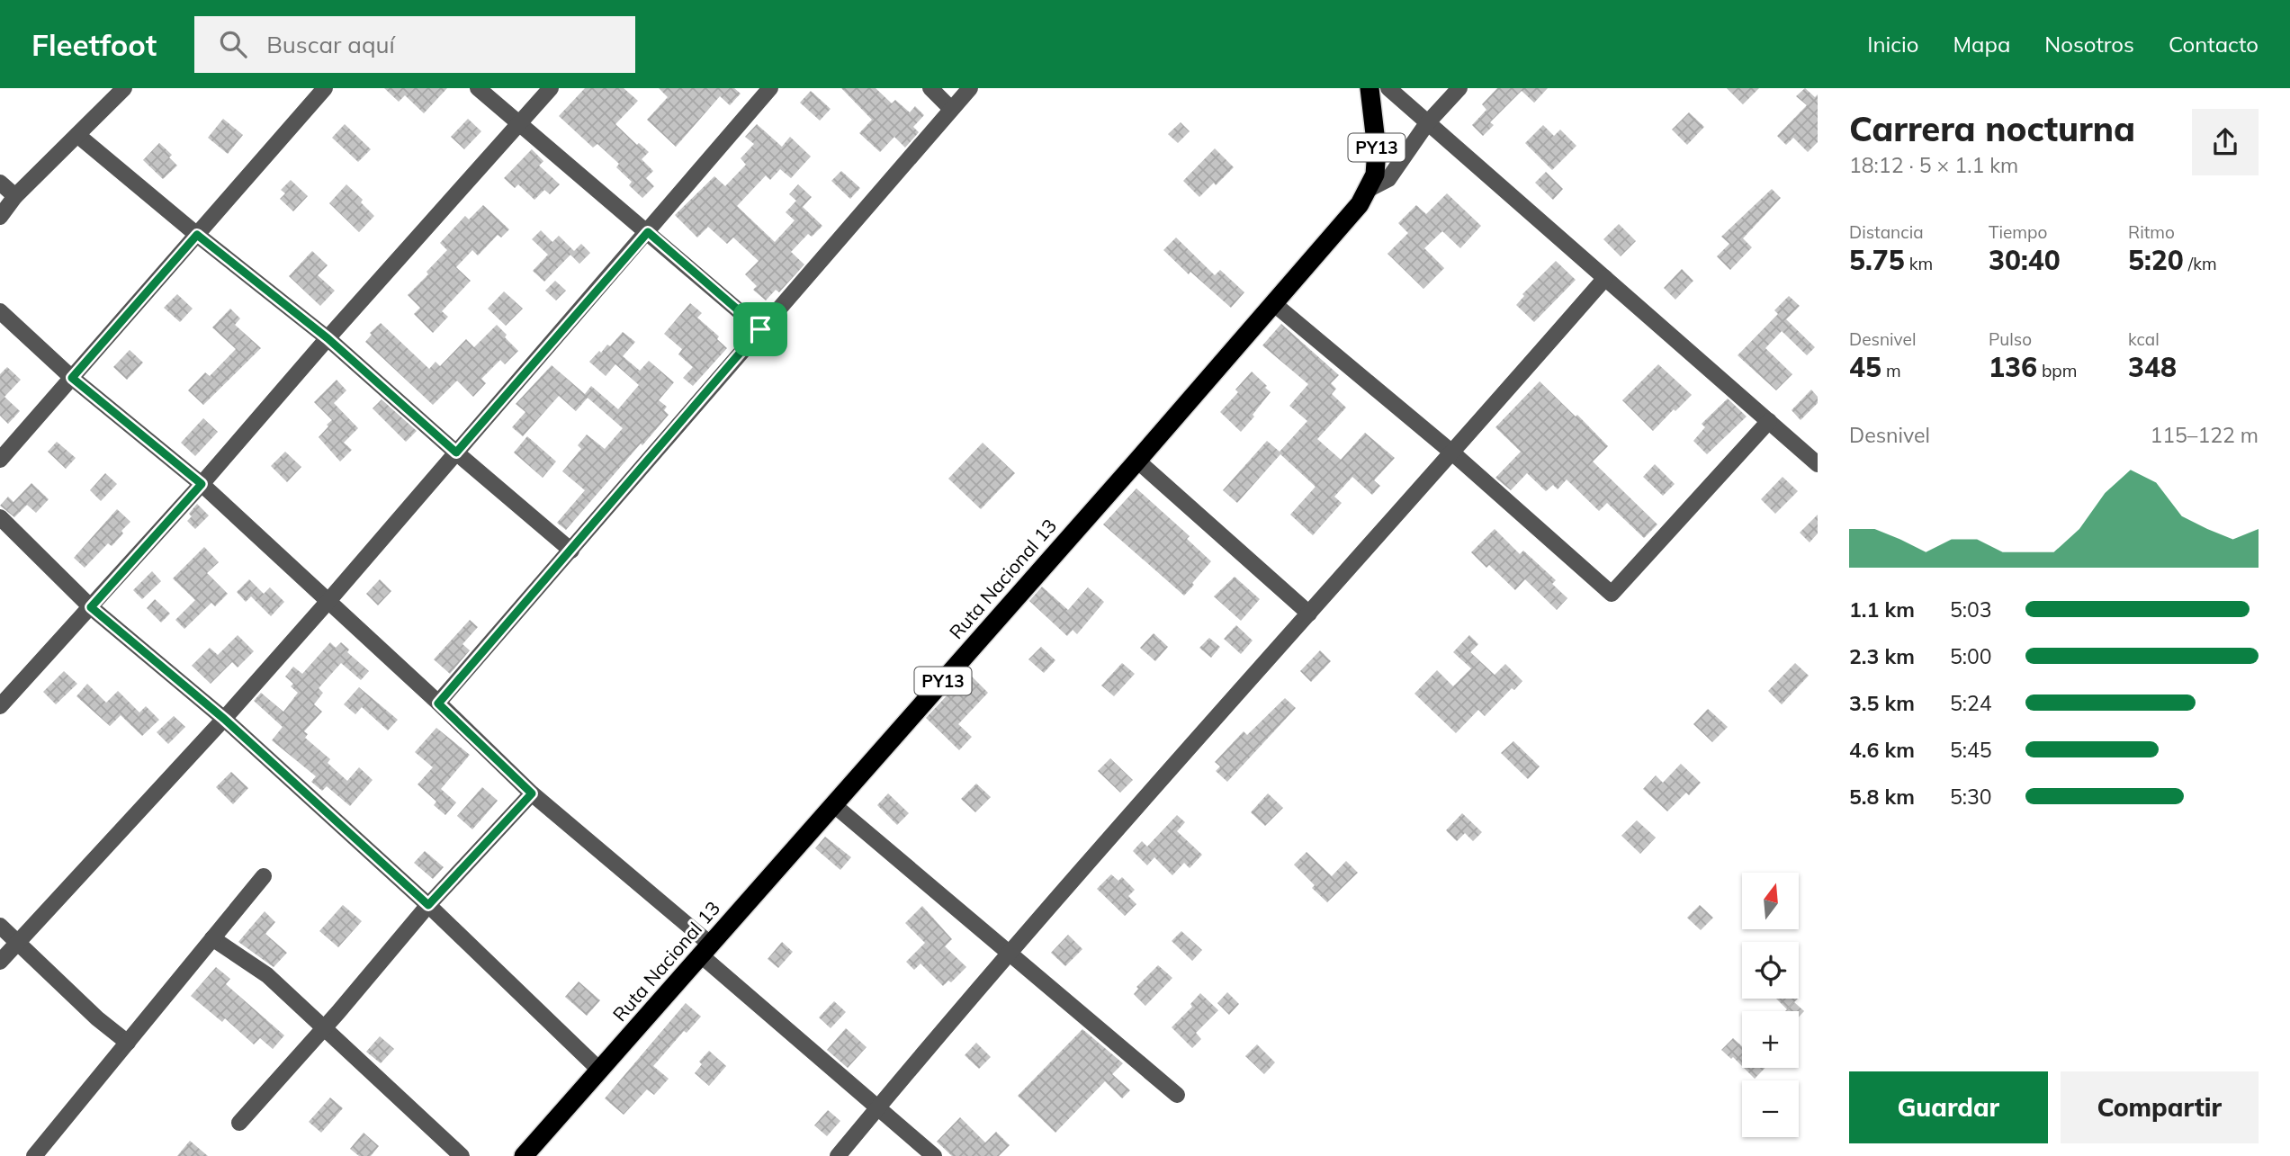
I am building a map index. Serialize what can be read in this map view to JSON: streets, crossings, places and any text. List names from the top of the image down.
{
  "streets": {
    "highway": ["PY13", "Ruta Nacional 13"]
  },
  "north": "top",
  "page": {
    "header": "Fleetfoot",
    "search": "Buscar aquí",
    "nav": [
      "Inicio",
      "Mapa",
      "Nosotros",
      "Contacto"
    ],
    "heading": ["Carrera nocturna", "18:12 · 5 × 1.1 km"],
    "stats": [
      ["Distancia", "5.75 km"],
      ["Tiempo", "30:40"],
      ["Ritmo", "5:20 /km"],
      ["Desnivel", "45 m"],
      ["Pulso", "136 bpm"],
      ["kcal", "348"]
    ],
    "chart": ["Desnivel", "115–122 m"],
    "list": [
      {
        "name": "1.1 km",
        "note": "5:03"
      },
      {
        "name": "2.3 km",
        "note": "5:00"
      },
      {
        "name": "3.5 km",
        "note": "5:24"
      },
      {
        "name": "4.6 km",
        "note": "5:45"
      },
      {
        "name": "5.8 km",
        "note": "5:30"
      }
    ],
    "map_buttons": ["+", "−"],
    "buttons": ["Guardar", "Compartir"]
  }
}
